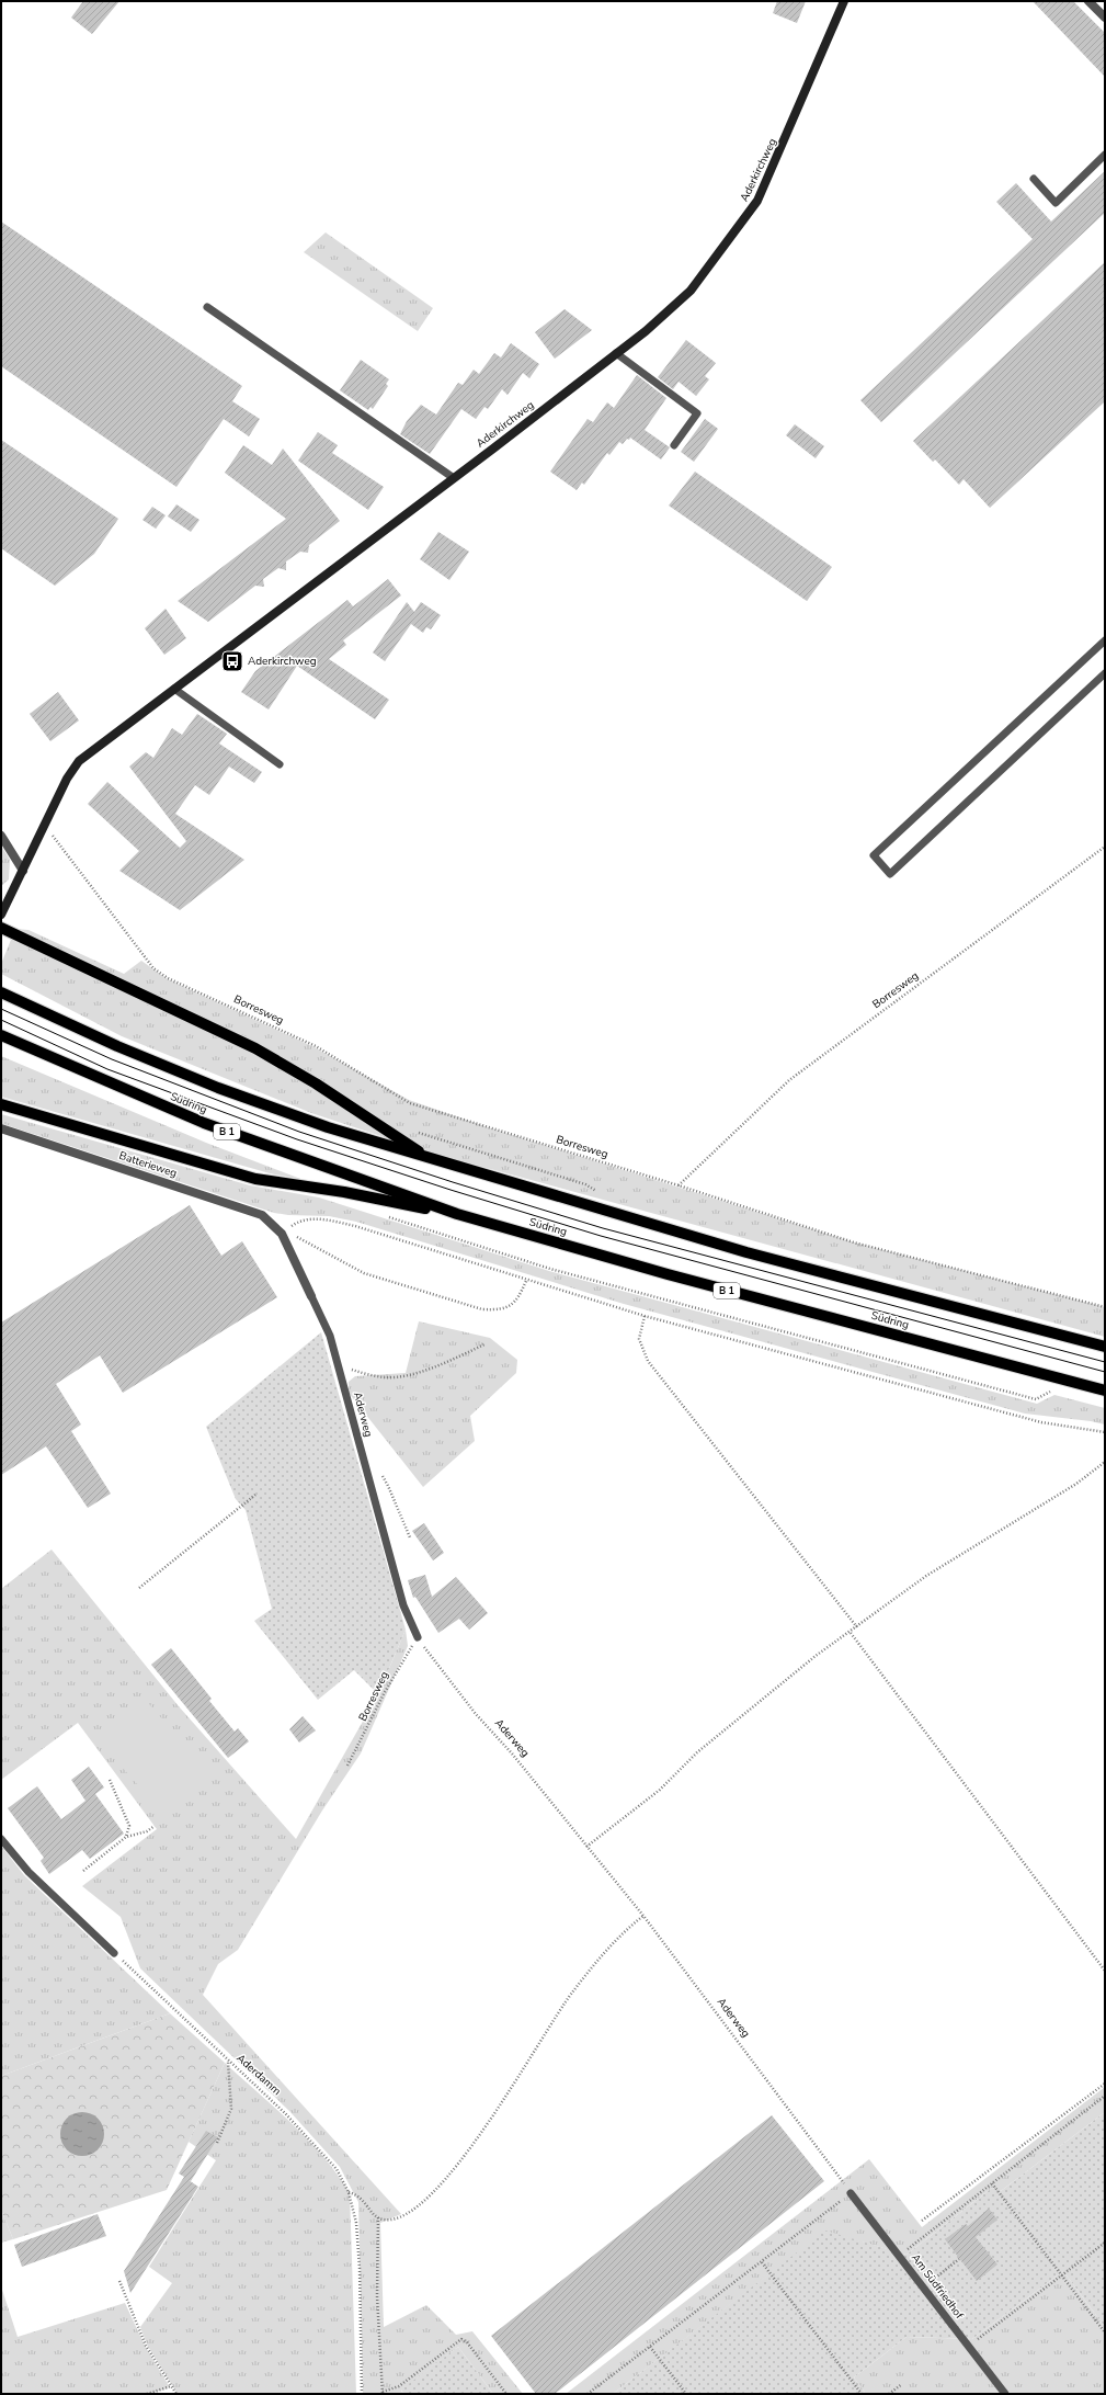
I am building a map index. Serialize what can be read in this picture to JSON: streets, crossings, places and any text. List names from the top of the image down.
{
  "streets": {
    "main road": ["Südring", "B 1"],
    "street": ["Aderkirchweg", "Batterieweg", "Aderweg"],
    "lane": ["Am Südfriedhof"],
    "path": ["Borresweg", "Aderdamm"]
  },
  "crossings": [
    ["Aderkirchweg", "Borresweg"],
    ["Borresweg", "Aderweg"],
    ["Batterieweg", "Aderweg"],
    ["Aderweg", "Am Südfriedhof"]
  ],
  "places": {
    "bus stop": ["Aderkirchweg"]
  }
}
